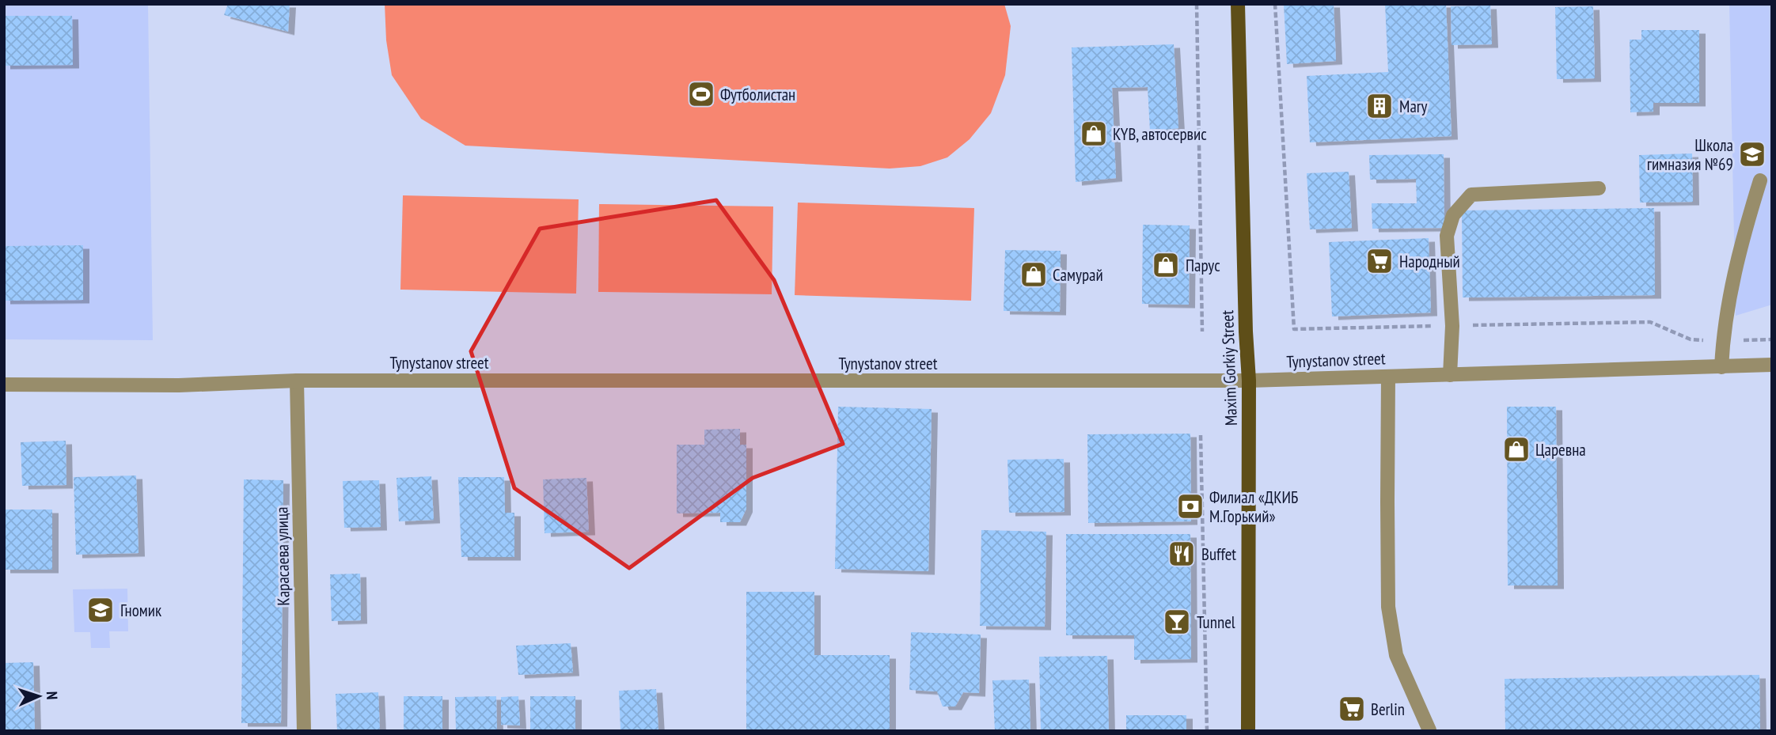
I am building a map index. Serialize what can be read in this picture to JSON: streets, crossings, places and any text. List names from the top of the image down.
{
  "streets": {
    "main road": ["Maxim Gorkiy Street"],
    "street": ["Tynystanov street", "Карасаева улица"]
  },
  "crossings": [
    ["Tynystanov street", "Maxim Gorkiy Street"],
    ["Tynystanov street", "Карасаева улица"]
  ],
  "places": {
    "sports": ["Футболистан"],
    "building": ["Mary"],
    "shop": [
      "KYB, автосервис",
      "Парус",
      "Самурай",
      "Царевна"
    ],
    "school or university": ["Школа гимназия №69", "Гномик"],
    "supermarket": ["Народный", "Berlin"],
    "bank": ["Филиал «ДКИБ М.Горький»"],
    "restaurant": ["Buffet"],
    "bar": ["Tunnel"]
  },
  "north": "right"
}
